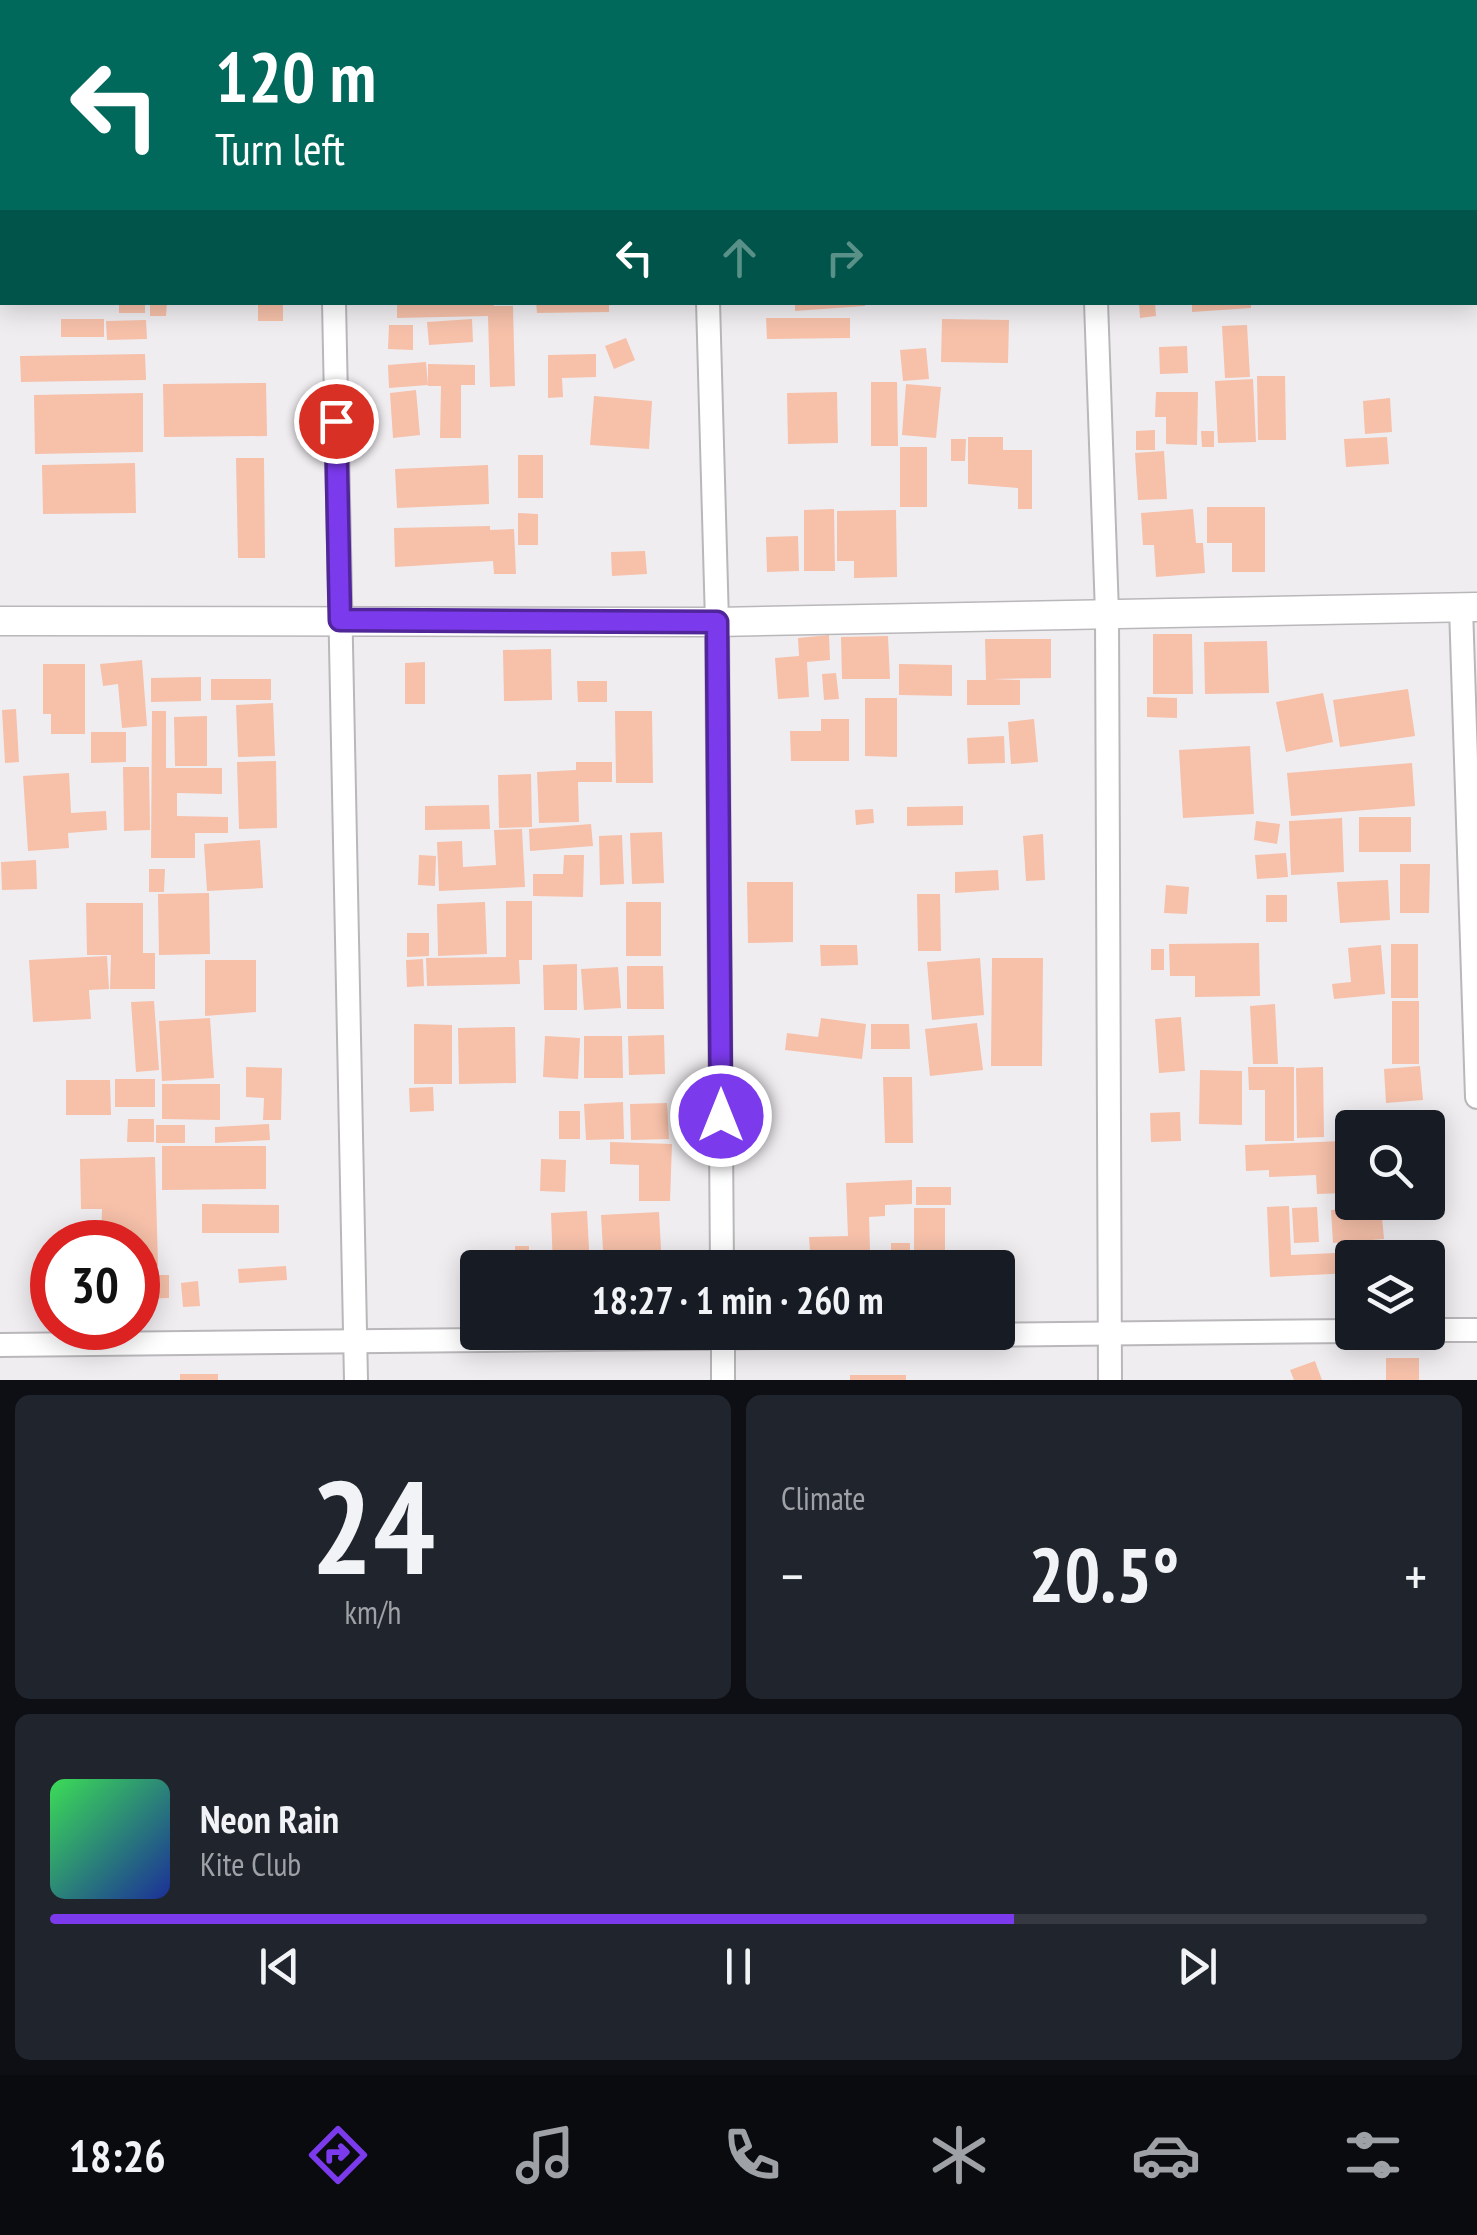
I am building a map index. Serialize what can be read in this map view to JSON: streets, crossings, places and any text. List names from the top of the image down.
{
  "page": {
    "turn": ["120 m", "Turn left"],
    "limit": "30",
    "trip": "18:27 · 1 min · 260 m",
    "tile": [
      ["24", "km/h"],
      "Climate"
    ],
    "heat": ["−", "20.5°", "+"],
    "song": ["Neon Rain", "Kite Club"],
    "tabs": "18:26"
  }
}
